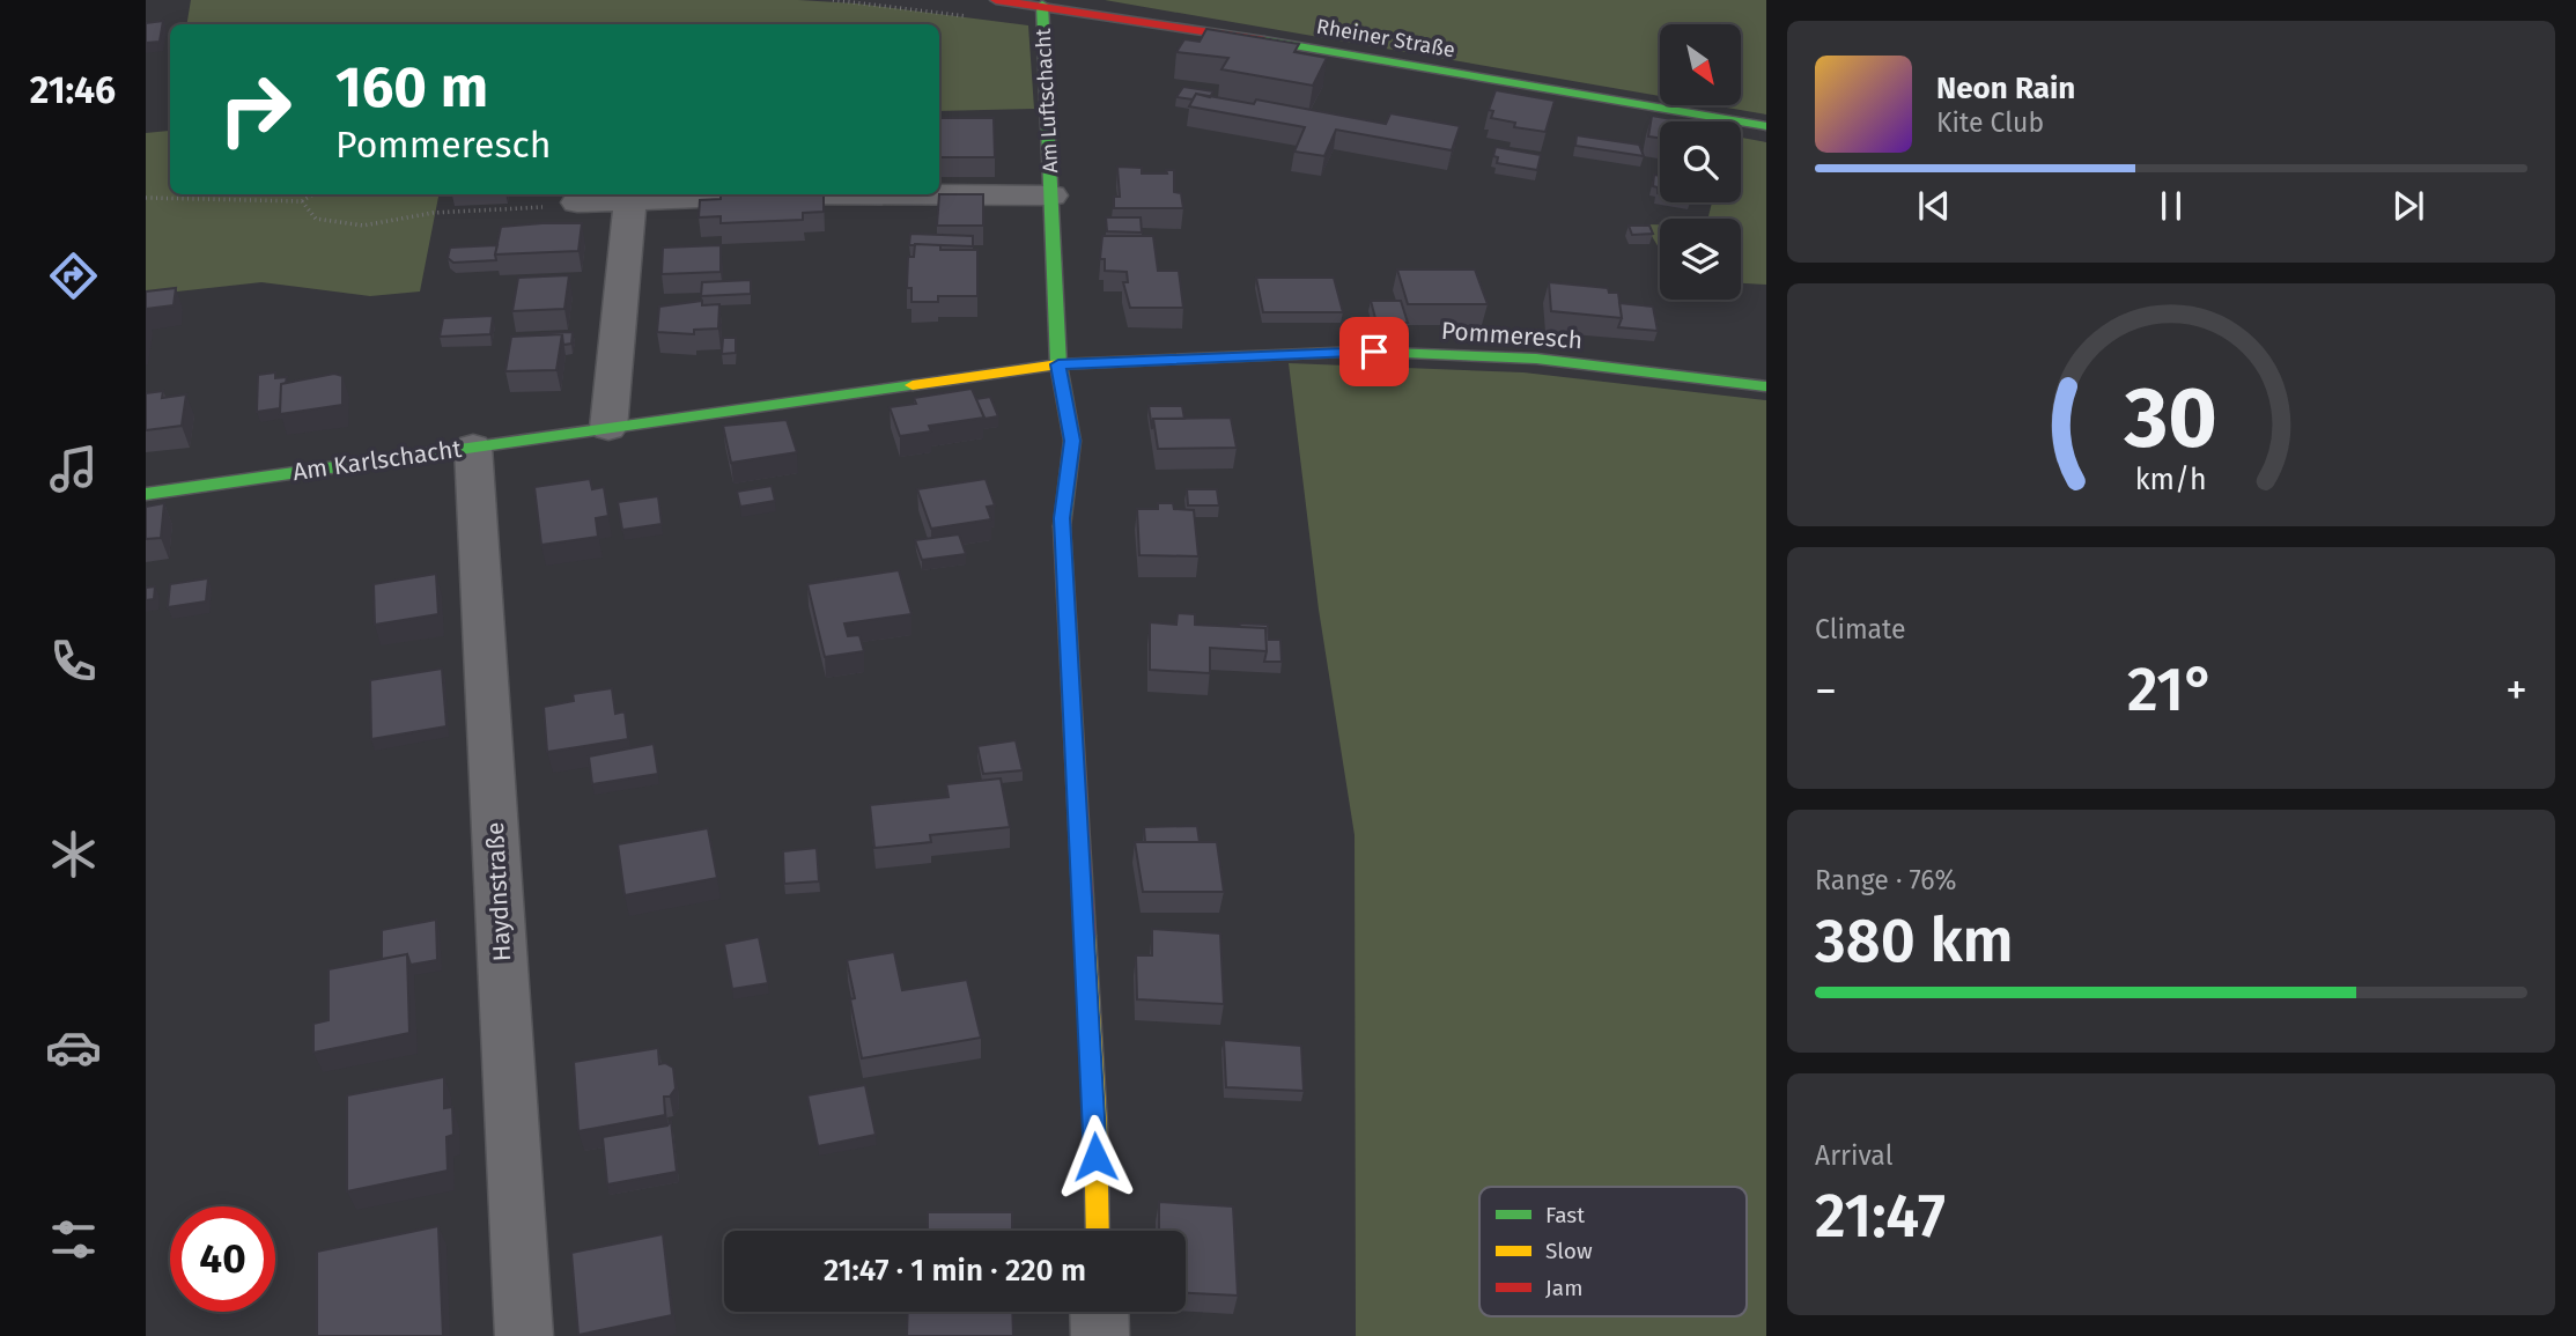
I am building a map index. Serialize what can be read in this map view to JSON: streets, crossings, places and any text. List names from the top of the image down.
{
  "streets": {
    "street": [
      "Rheiner Straße",
      "Am Luftschacht",
      "Pommeresch",
      "Am Karlschacht",
      "Haydnstraße"
    ]
  },
  "crossings": [
    ["Rheiner Straße", "Am Luftschacht"],
    ["Am Luftschacht", "Pommeresch"],
    ["Am Luftschacht", "Am Karlschacht"],
    ["Pommeresch", "Am Karlschacht"],
    ["Am Karlschacht", "Haydnstraße"]
  ],
  "legend": ["Fast", "Slow", "Jam"],
  "north": "bottom right",
  "page": {
    "tabs": "21:46",
    "turn": ["160 m", "Pommeresch"],
    "song": ["Neon Rain", "Kite Club"],
    "tile": [
      "Climate",
      ["Range · 76%", "380 km"],
      ["Arrival", "21:47"]
    ],
    "heat": ["−", "21°", "+"],
    "limit": "40",
    "trip": "21:47 · 1 min · 220 m",
    "gauge": ["30", "km/h"]
  }
}
